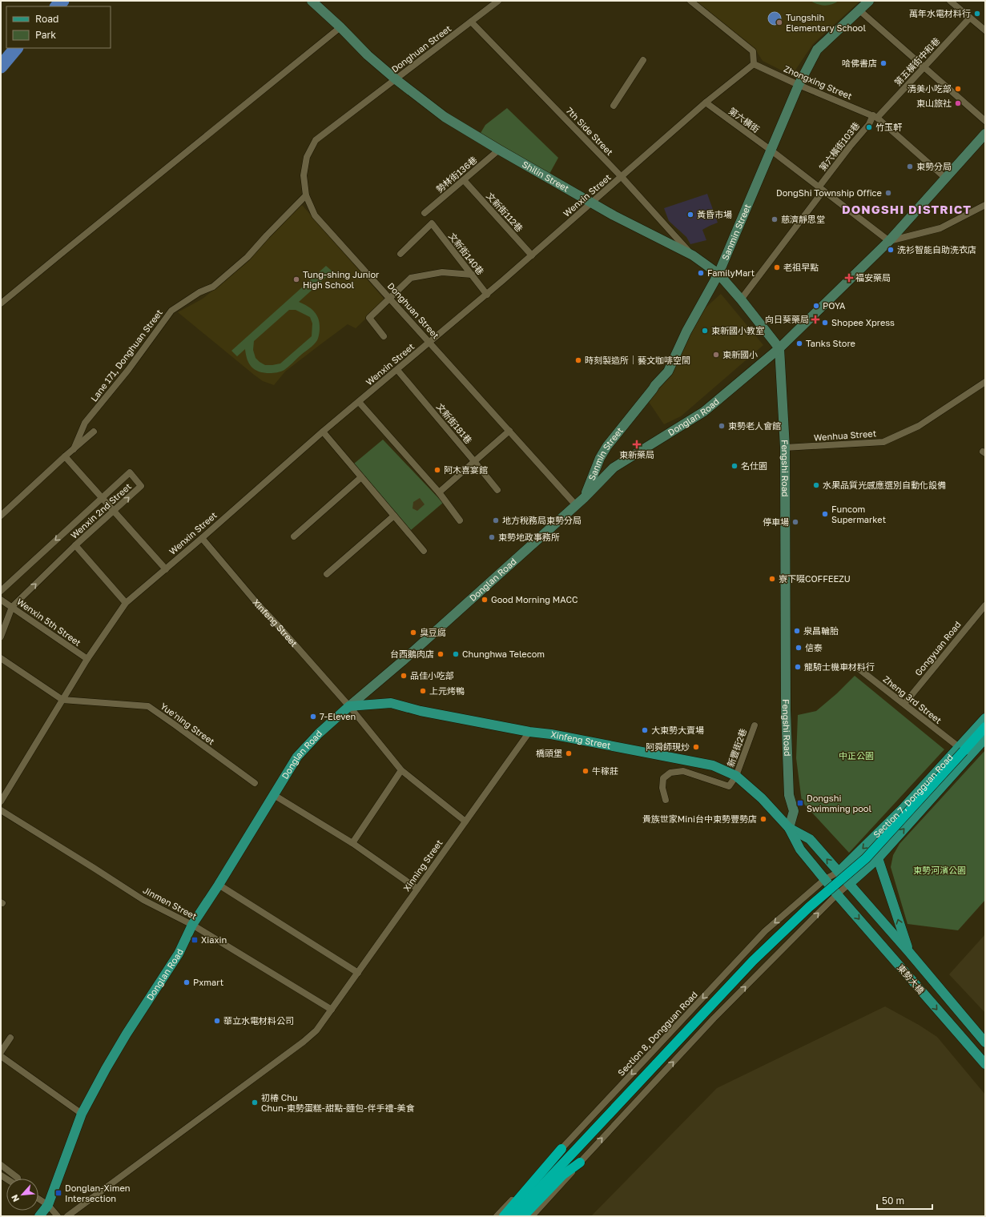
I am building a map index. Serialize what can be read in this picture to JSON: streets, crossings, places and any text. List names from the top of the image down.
{
  "streets": {
    "main road": [
      "Donglan Road",
      "Xinfeng Street",
      "Section 7, Dongguan Road",
      "東勢大橋"
    ],
    "street": [
      "Donghuan Street",
      "第五橫街中和巷",
      "Zhongxing Street",
      "第六橫街",
      "7th Side Street",
      "第六橫街103巷",
      "勢林街136巷",
      "Shilin Street",
      "Wenxin Street",
      "文新街112巷",
      "Sanmin Street",
      "文新街140巷",
      "Lane 171, Donghuan Street",
      "文新街181巷",
      "Wenhua Street",
      "Fengshi Road",
      "Wenxin 2nd Street",
      "Wenxin 5th Street",
      "Gongyuan Road",
      "Zheng 3rd Street",
      "Yue'ning Street",
      "新豐街2巷",
      "Xinning Street",
      "Jinmen Street",
      "Section 8, Dongguan Road"
    ]
  },
  "crossings": [
    ["Donghuan Street", "7th Side Street"],
    ["Donghuan Street", "Shilin Street"],
    ["Donghuan Street", "Wenxin Street"],
    ["Donghuan Street", "Lane 171, Donghuan Street"],
    ["Donghuan Street", "Donglan Road"],
    ["第五橫街中和巷", "Zhongxing Street"],
    ["第五橫街中和巷", "第六橫街103巷"],
    ["Zhongxing Street", "第六橫街103巷"],
    ["Zhongxing Street", "Wenxin Street"],
    ["Zhongxing Street", "Sanmin Street"],
    ["第六橫街", "第六橫街103巷"],
    ["第六橫街", "Wenxin Street"],
    ["第六橫街", "Sanmin Street"],
    ["7th Side Street", "Shilin Street"],
    ["7th Side Street", "Wenxin Street"],
    ["第六橫街103巷", "Shilin Street"],
    ["勢林街136巷", "Shilin Street"],
    ["勢林街136巷", "文新街112巷"],
    ["Shilin Street", "Wenxin Street"],
    ["Shilin Street", "Sanmin Street"],
    ["Shilin Street", "Donglan Road"],
    ["Shilin Street", "Fengshi Road"],
    ["Wenxin Street", "文新街112巷"],
    ["Wenxin Street", "文新街140巷"],
    ["Wenxin Street", "文新街181巷"],
    ["Wenxin Street", "Wenxin 5th Street"],
    ["Wenxin Street", "Xinfeng Street"],
    ["Wenxin Street", "Yue'ning Street"],
    ["Sanmin Street", "Donglan Road"],
    ["Donglan Road", "Fengshi Road"],
    ["Donglan Road", "Xinfeng Street"],
    ["Donglan Road", "Jinmen Street"],
    ["Wenhua Street", "Fengshi Road"],
    ["Fengshi Road", "Xinfeng Street"],
    ["Wenxin 2nd Street", "Wenxin 5th Street"],
    ["Xinfeng Street", "新豐街2巷"],
    ["Xinfeng Street", "Xinning Street"],
    ["Gongyuan Road", "Zheng 3rd Street"],
    ["Zheng 3rd Street", "Section 7, Dongguan Road"],
    ["Section 7, Dongguan Road", "東勢大橋"],
    ["Section 7, Dongguan Road", "Section 8, Dongguan Road"],
    ["Xinning Street", "Jinmen Street"]
  ],
  "districts": ["DONGSHI DISTRICT"],
  "parks": ["中正公園", "東勢河濱公園"],
  "places": {
    "other": [
      "萬年水電材料行",
      "Tungshih Elementary School",
      "哈佛書店",
      "清美小吃部",
      "東山旅社",
      "竹玉軒",
      "東勢分局",
      "DongShi Township Office",
      "黃昏市場",
      "慈濟靜思堂",
      "洗衫智能自助洗衣店",
      "老祖早點",
      "FamilyMart",
      "Tung-shing Junior High School",
      "POYA",
      "Shopee Xpress",
      "東新國小教室",
      "Tanks Store",
      "東新國小",
      "時刻製造所｜藝文咖啡空間",
      "東勢老人會館",
      "名仕園",
      "阿木喜宴館",
      "水果品質光感應選別自動化設備",
      "Funcom Supermarket",
      "地方稅務局東勢分局",
      "停車場",
      "東勢地政事務所",
      "寮下啜COFFEEZU",
      "Good Morning MACC",
      "泉昌輪胎",
      "臭豆腐",
      "信泰",
      "台西鵝肉店",
      "Chunghwa Telecom",
      "龍騎士機車材料行",
      "品佳小吃部",
      "上元烤鴨",
      "7-Eleven",
      "大東勢大賣場",
      "阿舜師現炒",
      "橋頭堡",
      "牛稼莊",
      "貴族世家Mini台中東勢豐勢店",
      "Pxmart",
      "華立水電材料公司",
      "初椿 Chu Chun-東勢蛋糕-甜點-麵包-伴手禮-美食"
    ],
    "health": ["福安藥局", "向日葵藥局", "東新藥局"],
    "transit": ["Dongshi Swimming pool", "Xiaxin", "Donglan-Ximen Intersection"]
  },
  "legend": ["Road", "Park"],
  "scale_bar": "50 m",
  "north": "bottom left"
}
